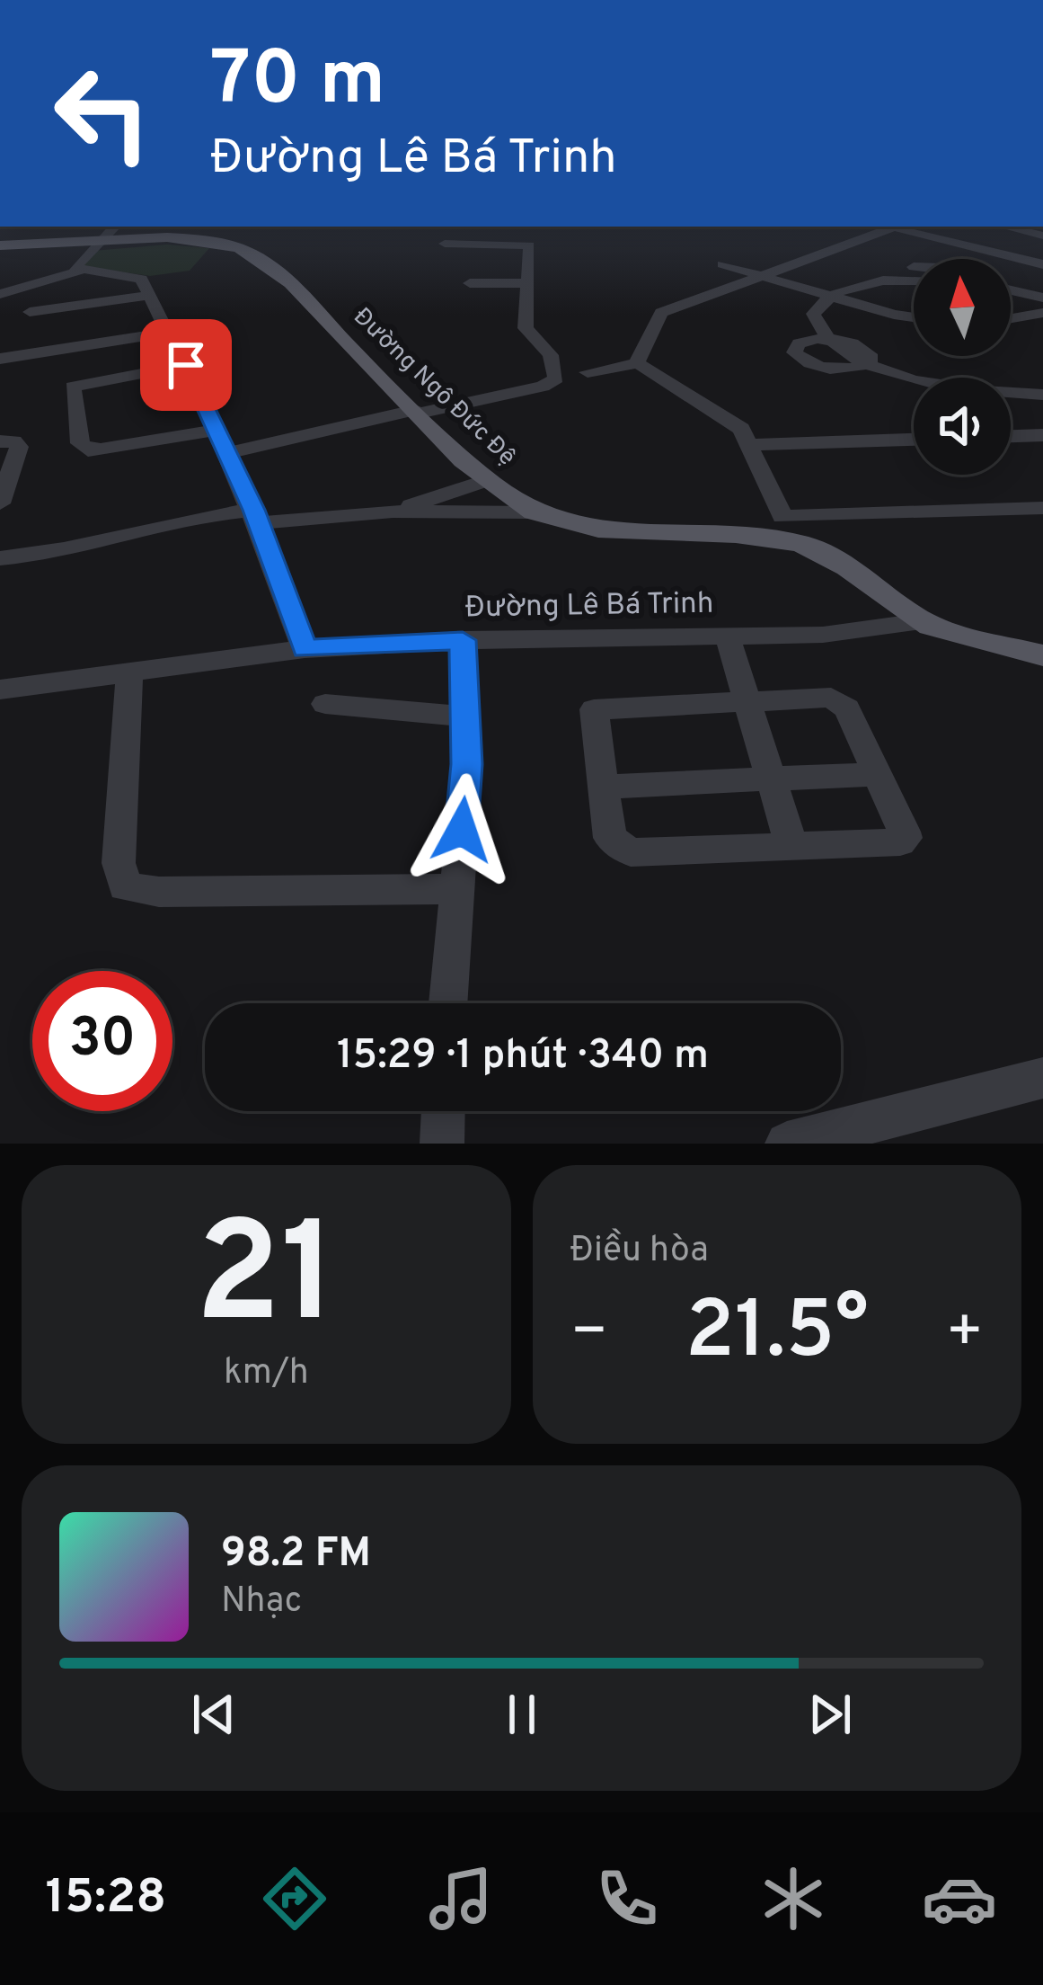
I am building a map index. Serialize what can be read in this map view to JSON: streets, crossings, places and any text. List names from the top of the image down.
{
  "streets": {
    "main road": ["Đường Ngô Đức Đệ"],
    "street": ["Đường Lê Bá Trinh"]
  },
  "crossings": [
    ["Đường Ngô Đức Đệ", "Đường Lê Bá Trinh"]
  ],
  "north": "top",
  "page": {
    "turn": ["70 m", "Đường Lê Bá Trinh"],
    "limit": "30",
    "trip": "15:29 · 1 phút · 340 m",
    "tile": [
      ["21", "km/h"],
      "Điều hòa"
    ],
    "heat": ["−", "21.5°", "+"],
    "song": ["98.2 FM", "Nhạc"],
    "tabs": "15:28"
  }
}
